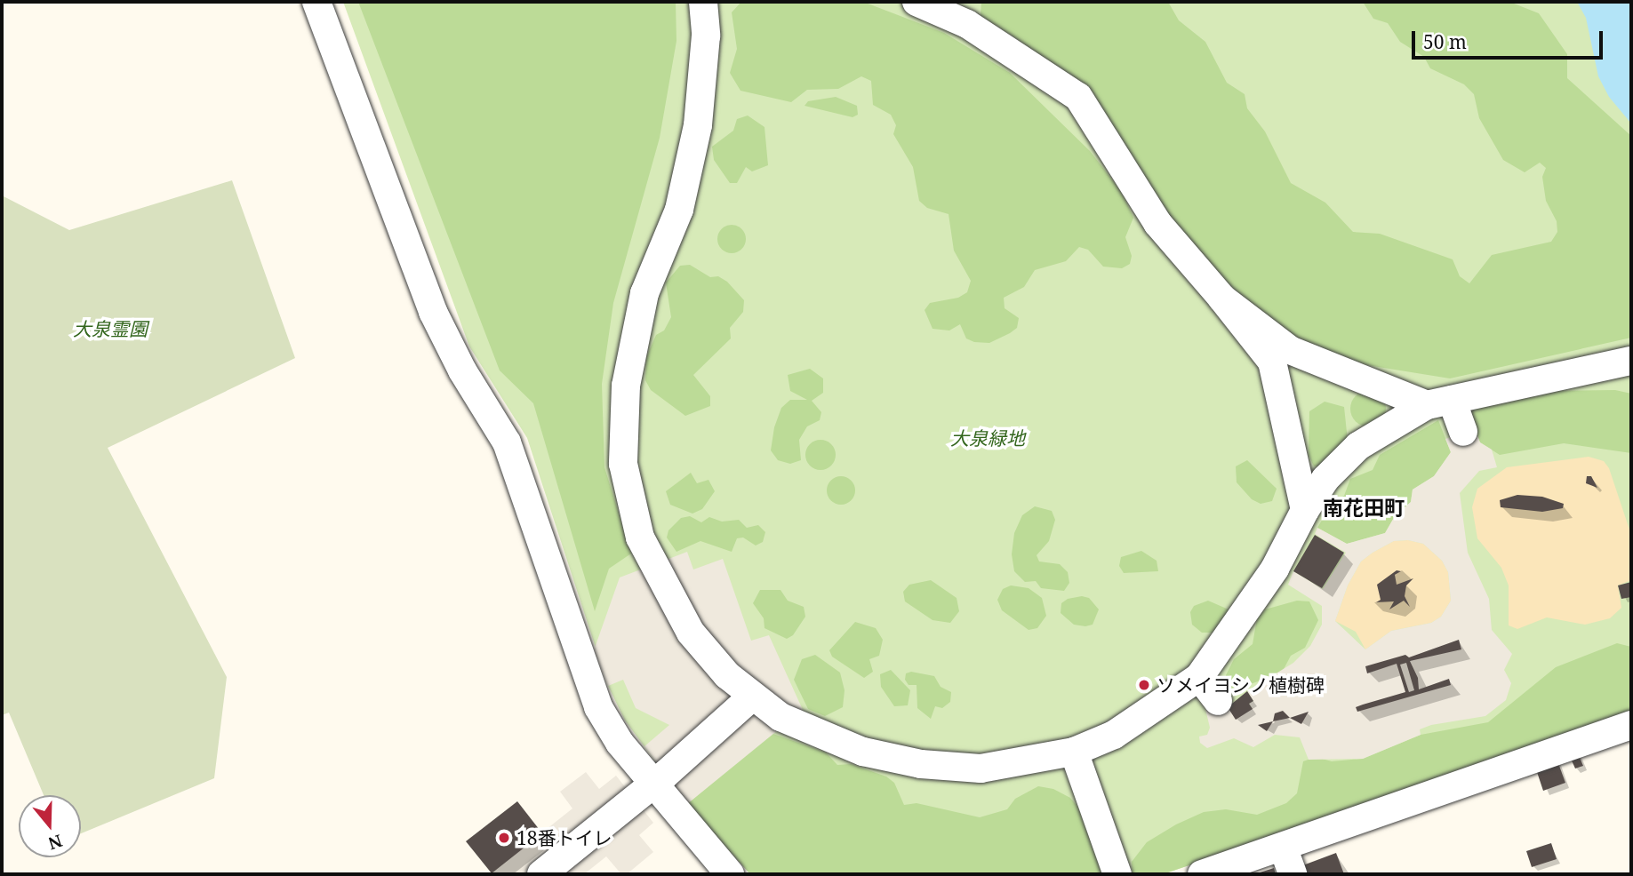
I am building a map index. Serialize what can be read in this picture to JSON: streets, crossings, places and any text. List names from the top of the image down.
{
  "districts": ["南花田町"],
  "parks": ["大泉霊園", "大泉緑地"],
  "places": ["ソメイヨシノ植樹碑", "18番トイレ"],
  "scale_bar": "50 m",
  "north": "bottom"
}
